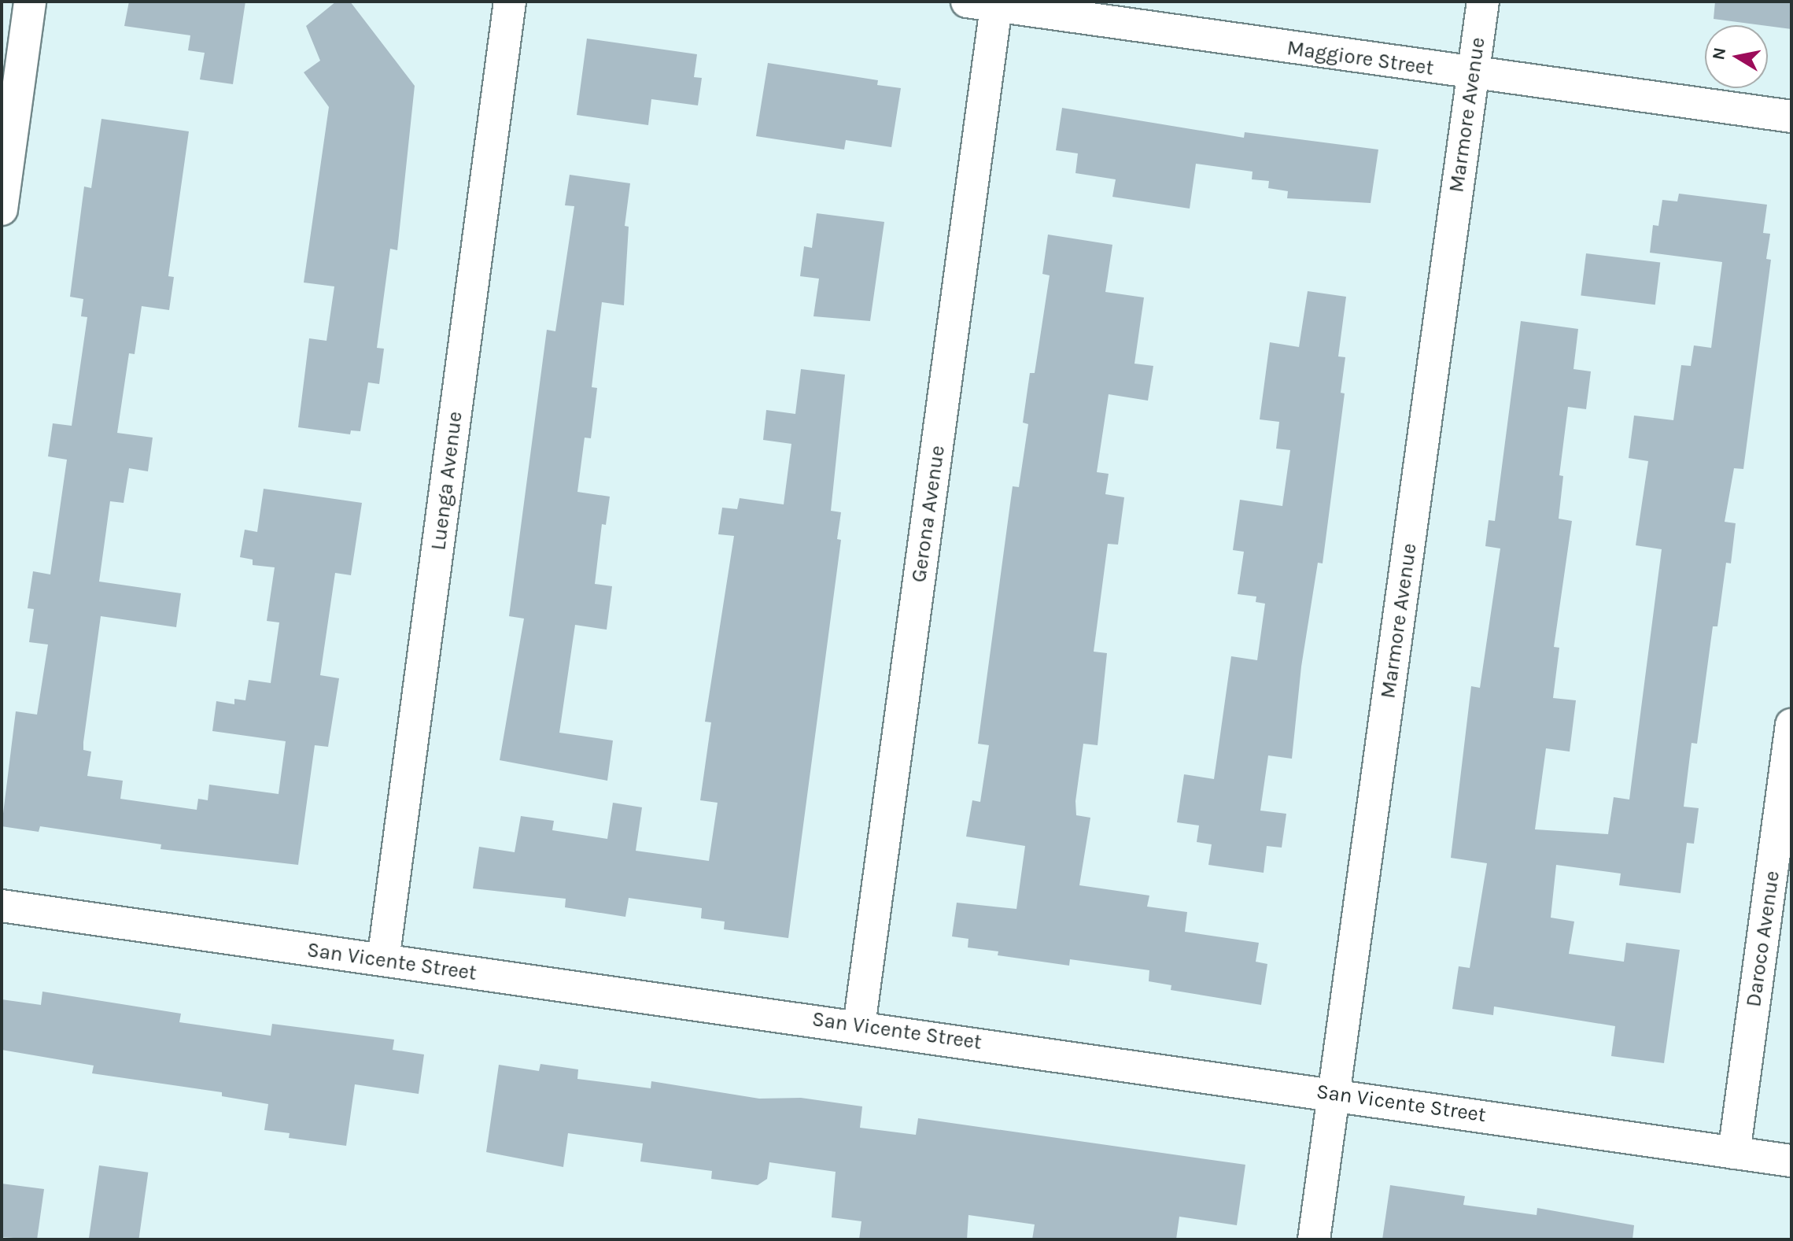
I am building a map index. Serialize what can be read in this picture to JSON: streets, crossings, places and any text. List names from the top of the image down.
{
  "streets": {
    "street": [
      "Maggiore Street",
      "Marmore Avenue",
      "Luenga Avenue",
      "Gerona Avenue",
      "Daroco Avenue",
      "San Vicente Street"
    ]
  },
  "crossings": [
    ["Maggiore Street", "Marmore Avenue"],
    ["Maggiore Street", "Gerona Avenue"],
    ["Marmore Avenue", "San Vicente Street"],
    ["Luenga Avenue", "San Vicente Street"],
    ["Gerona Avenue", "San Vicente Street"],
    ["Daroco Avenue", "San Vicente Street"]
  ],
  "north": "left"
}
